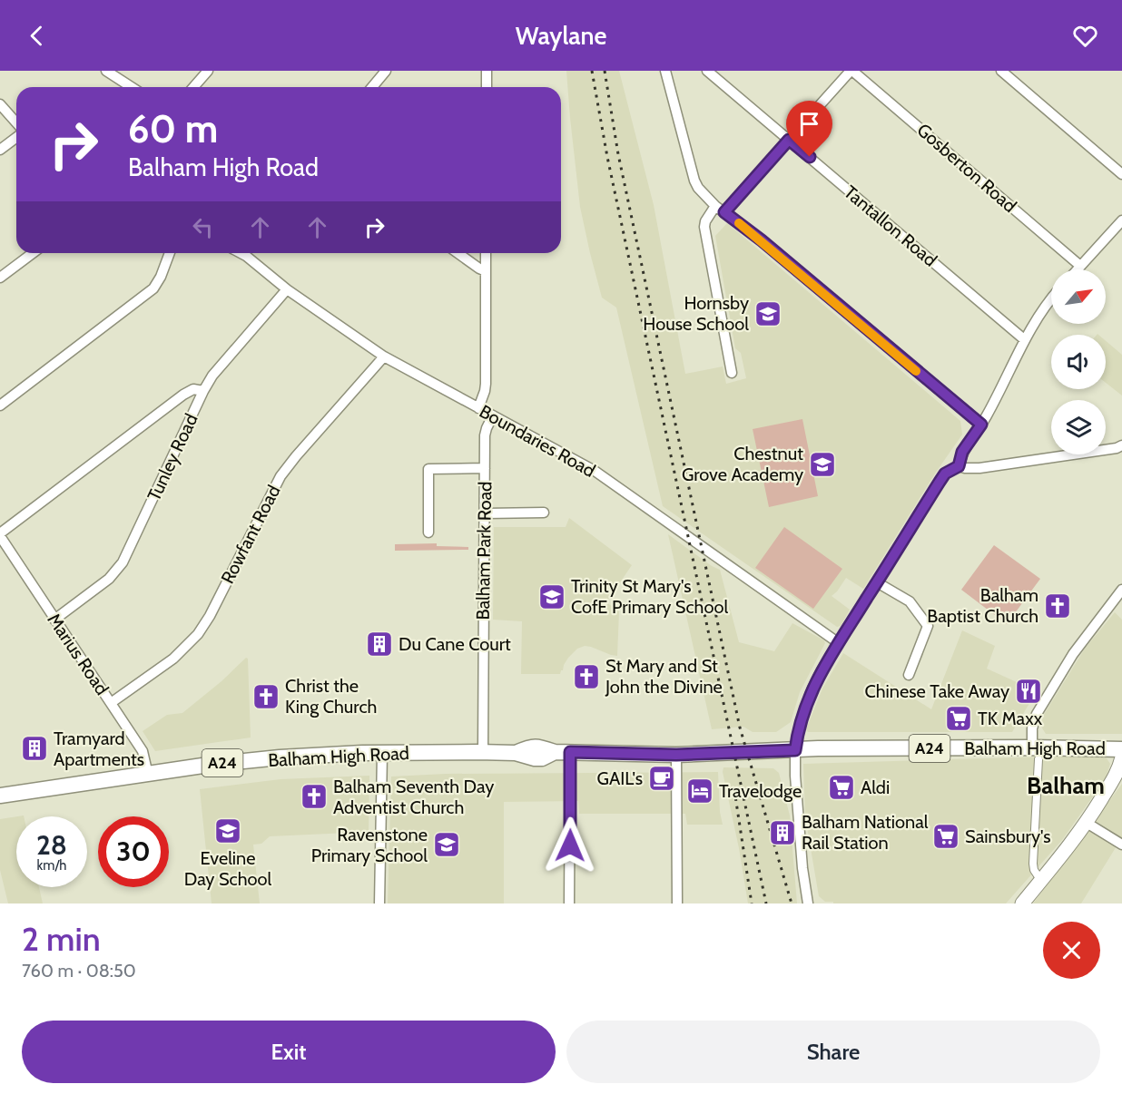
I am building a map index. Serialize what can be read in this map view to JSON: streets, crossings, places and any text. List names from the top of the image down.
{
  "streets": {
    "highway": ["A24", "Balham High Road"],
    "street": [
      "Gosberton Road",
      "Tantallon Road",
      "Boundaries Road",
      "Tunley Road",
      "Rowfant Road",
      "Balham Park Road",
      "Marius Road"
    ]
  },
  "crossings": [
    ["Boundaries Road", "Tunley Road"],
    ["Boundaries Road", "Rowfant Road"],
    ["Boundaries Road", "Balham Park Road"],
    ["Tunley Road", "Marius Road"],
    ["Rowfant Road", "Marius Road"],
    ["Balham Park Road", "Balham High Road"],
    ["Marius Road", "Balham High Road"]
  ],
  "districts": ["Balham"],
  "places": {
    "school or university": [
      "Hornsby House School",
      "Chestnut Grove Academy",
      "Trinity St Mary's CofE Primary School",
      "Eveline Day School",
      "Ravenstone Primary School"
    ],
    "church": [
      "Balham Baptist Church",
      "St Mary and St John the Divine",
      "Christ the King Church",
      "Balham Seventh Day Adventist Church"
    ],
    "building": ["Du Cane Court", "Tramyard Apartments", "Balham National Rail Station"],
    "restaurant": ["Chinese Take Away"],
    "supermarket": ["TK Maxx", "Aldi", "Sainsbury's"],
    "cafe": ["GAIL's"],
    "hotel": ["Travelodge"]
  },
  "north": "top right",
  "page": {
    "header": "Waylane",
    "turn": ["60 m", "Balham High Road"],
    "speed": "28 km/h",
    "limit": "30",
    "heading": ["2 min", "760 m · 08:50"],
    "buttons": ["Exit", "Share"]
  }
}
